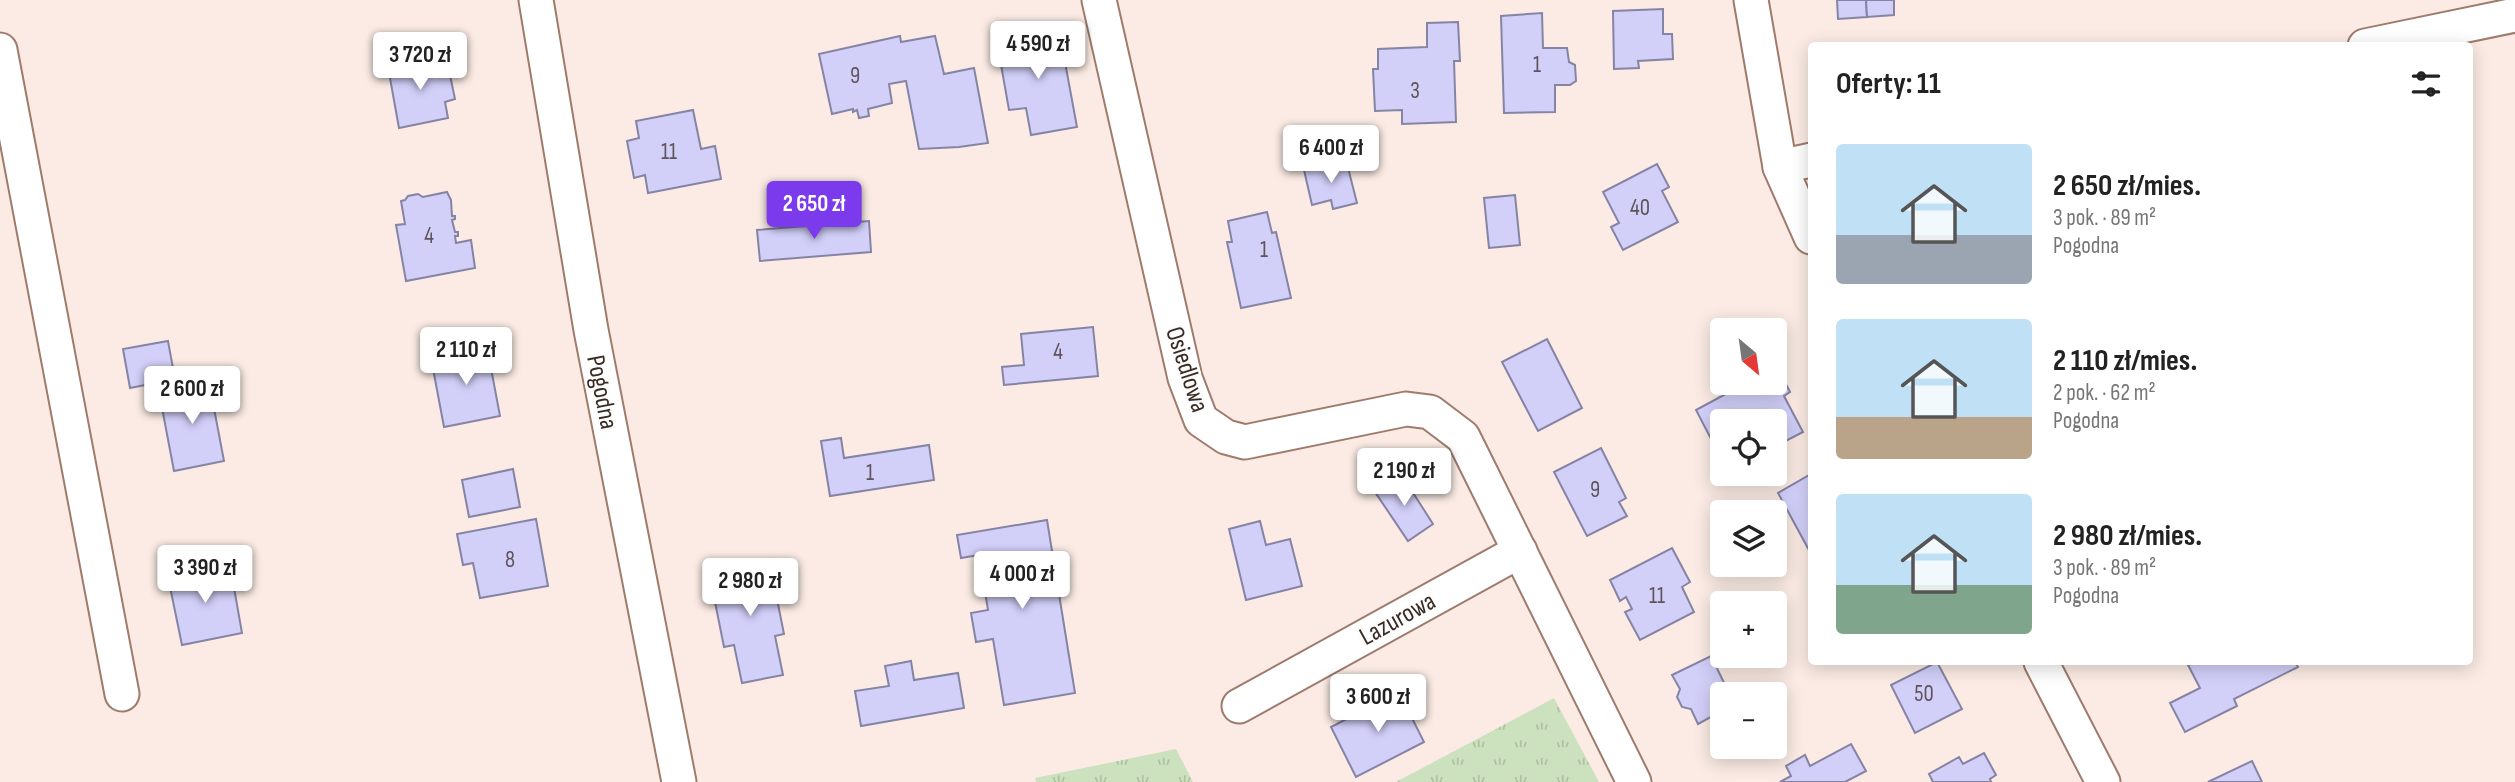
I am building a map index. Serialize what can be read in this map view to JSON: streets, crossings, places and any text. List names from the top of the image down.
{
  "streets": {
    "street": ["Osiedlowa", "Pogodna", "Lazurowa"]
  },
  "crossings": [
    ["Osiedlowa", "Lazurowa"]
  ],
  "house_numbers": [
    "1",
    "9",
    "3",
    "11",
    "40",
    "4",
    "1",
    "4",
    "1",
    "9",
    "8",
    "11",
    "50"
  ],
  "north": "bottom right",
  "page": {
    "price": [
      "4 590 zł",
      "3 720 zł",
      "6 400 zł",
      "2 650 zł",
      "2 110 zł",
      "2 600 zł",
      "2 190 zł",
      "3 390 zł",
      "4 000 zł",
      "2 980 zł",
      "3 600 zł"
    ],
    "heading": "Oferty: 11",
    "list": [
      {
        "name": "2 650 zł/mies.",
        "note": "3 pok. · 89 m² · Pogodna"
      },
      {
        "name": "2 110 zł/mies.",
        "note": "2 pok. · 62 m² · Pogodna"
      },
      {
        "name": "2 980 zł/mies.",
        "note": "3 pok. · 89 m² · Pogodna"
      }
    ],
    "map_buttons": ["+", "−"]
  }
}
